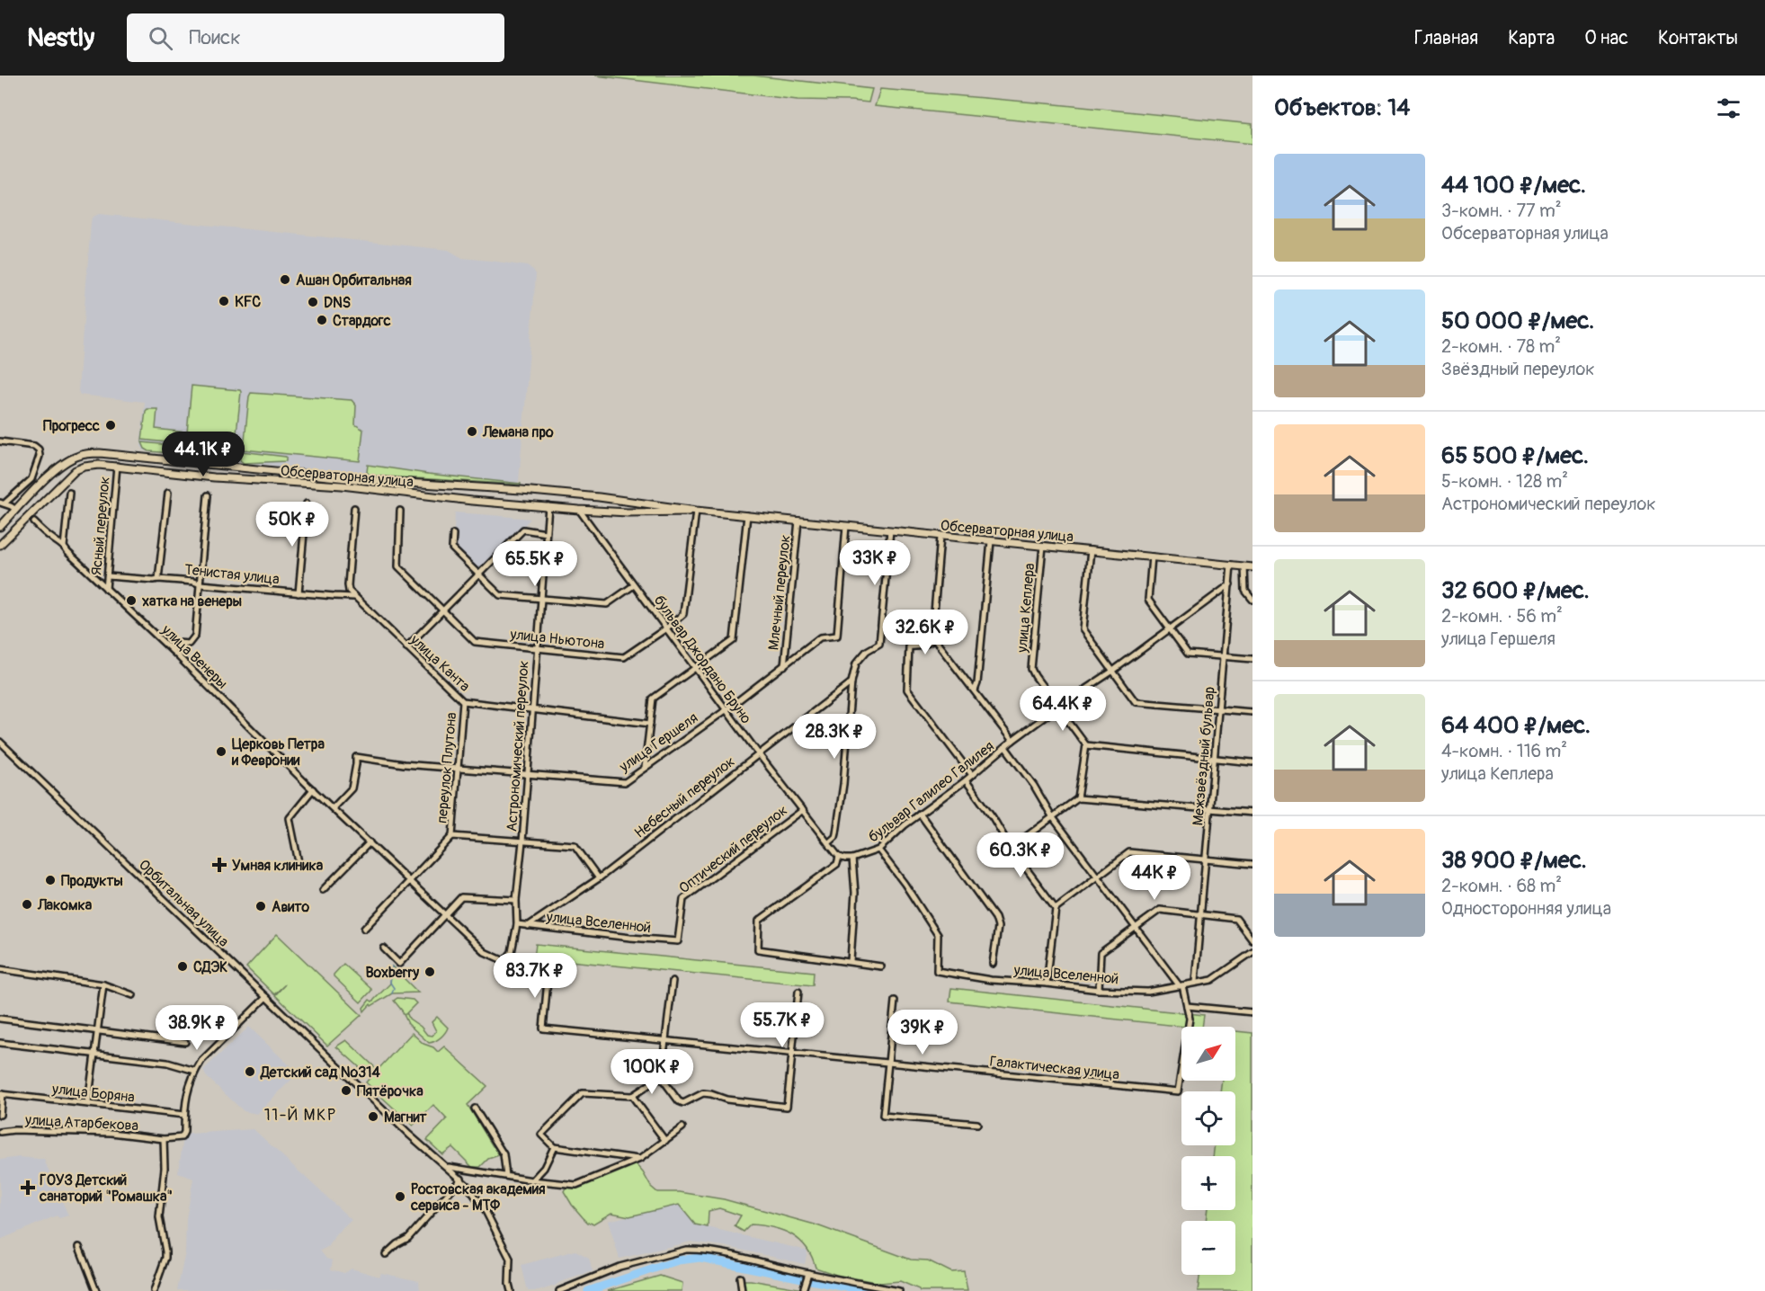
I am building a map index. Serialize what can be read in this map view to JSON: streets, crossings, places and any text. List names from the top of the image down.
{
  "streets": {
    "main road": ["Обсерваторная улица"],
    "street": [
      "Ясный переулок",
      "Тенистая улица",
      "Млечный переулок",
      "улица Кеплера",
      "улица Ньютона",
      "улица Венеры",
      "бульвар Джордано Бруно",
      "улица Канта",
      "улица Гершеля",
      "Астрономический переулок",
      "Межзвёздный бульвар",
      "переулок Плутона",
      "бульвар Галилео Галилея",
      "Небесный переулок",
      "Оптический переулок",
      "Орбитальная улица",
      "улица Вселенной",
      "Галактическая улица",
      "улица Боряна",
      "улица Атарбекова"
    ]
  },
  "crossings": [
    ["Обсерваторная улица", "Ясный переулок"],
    ["Обсерваторная улица", "Млечный переулок"],
    ["Обсерваторная улица", "улица Кеплера"],
    ["Обсерваторная улица", "улица Ньютона"],
    ["Обсерваторная улица", "бульвар Джордано Бруно"],
    ["Обсерваторная улица", "улица Гершеля"],
    ["Обсерваторная улица", "Астрономический переулок"],
    ["Обсерваторная улица", "Межзвёздный бульвар"],
    ["Ясный переулок", "Тенистая улица"],
    ["Ясный переулок", "улица Венеры"],
    ["Тенистая улица", "улица Канта"],
    ["Млечный переулок", "улица Гершеля"],
    ["улица Кеплера", "бульвар Галилео Галилея"],
    ["улица Ньютона", "бульвар Джордано Бруно"],
    ["улица Ньютона", "Астрономический переулок"],
    ["улица Венеры", "улица Гершеля"],
    ["улица Венеры", "Астрономический переулок"],
    ["бульвар Джордано Бруно", "улица Гершеля"],
    ["бульвар Джордано Бруно", "Небесный переулок"],
    ["бульвар Джордано Бруно", "Оптический переулок"],
    ["улица Канта", "Астрономический переулок"],
    ["улица Канта", "переулок Плутона"],
    ["улица Гершеля", "Астрономический переулок"],
    ["улица Гершеля", "переулок Плутона"],
    ["Астрономический переулок", "улица Вселенной"],
    ["Межзвёздный бульвар", "бульвар Галилео Галилея"],
    ["Межзвёздный бульвар", "улица Вселенной"],
    ["бульвар Галилео Галилея", "улица Вселенной"],
    ["Небесный переулок", "улица Вселенной"],
    ["Оптический переулок", "улица Вселенной"],
    ["улица Боряна", "улица Атарбекова"]
  ],
  "districts": ["11-Й МКР"],
  "places": {
    "other": [
      "Ашан Орбитальная",
      "KFC",
      "DNS",
      "Стардогс",
      "Прогресс",
      "Лемана про",
      "хатка на венеры",
      "Церковь Петра и Февронии",
      "Продукты",
      "Лакомка",
      "Авито",
      "СДЭК",
      "Boxberry",
      "Детский сад №314",
      "Пятёрочка",
      "Магнит",
      "Ростовская академия сервиса - МТФ"
    ],
    "health": ["Умная клиника", "ГОУЗ Детский санаторий \"Ромашка\""]
  },
  "north": "top right",
  "page": {
    "header": "Nestly",
    "search": "Поиск",
    "nav": [
      "Главная",
      "Карта",
      "О нас",
      "Контакты"
    ],
    "heading": "Объектов: 14",
    "list": [
      {
        "name": "44 100 ₽/мес.",
        "note": "3-комн. · 77 m² · Обсерваторная улица"
      },
      {
        "name": "50 000 ₽/мес.",
        "note": "2-комн. · 78 m² · Звёздный переулок"
      },
      {
        "name": "65 500 ₽/мес.",
        "note": "5-комн. · 128 m² · Астрономический переулок"
      },
      {
        "name": "32 600 ₽/мес.",
        "note": "2-комн. · 56 m² · улица Гершеля"
      },
      {
        "name": "64 400 ₽/мес.",
        "note": "4-комн. · 116 m² · улица Кеплера"
      },
      {
        "name": "38 900 ₽/мес.",
        "note": "2-комн. · 68 m² · Односторонняя улица"
      }
    ],
    "price": [
      "44.1K ₽",
      "50K ₽",
      "33K ₽",
      "65.5K ₽",
      "32.6K ₽",
      "64.4K ₽",
      "28.3K ₽",
      "60.3K ₽",
      "44K ₽",
      "83.7K ₽",
      "55.7K ₽",
      "38.9K ₽",
      "39K ₽",
      "100K ₽"
    ],
    "map_buttons": ["+", "−"]
  }
}
